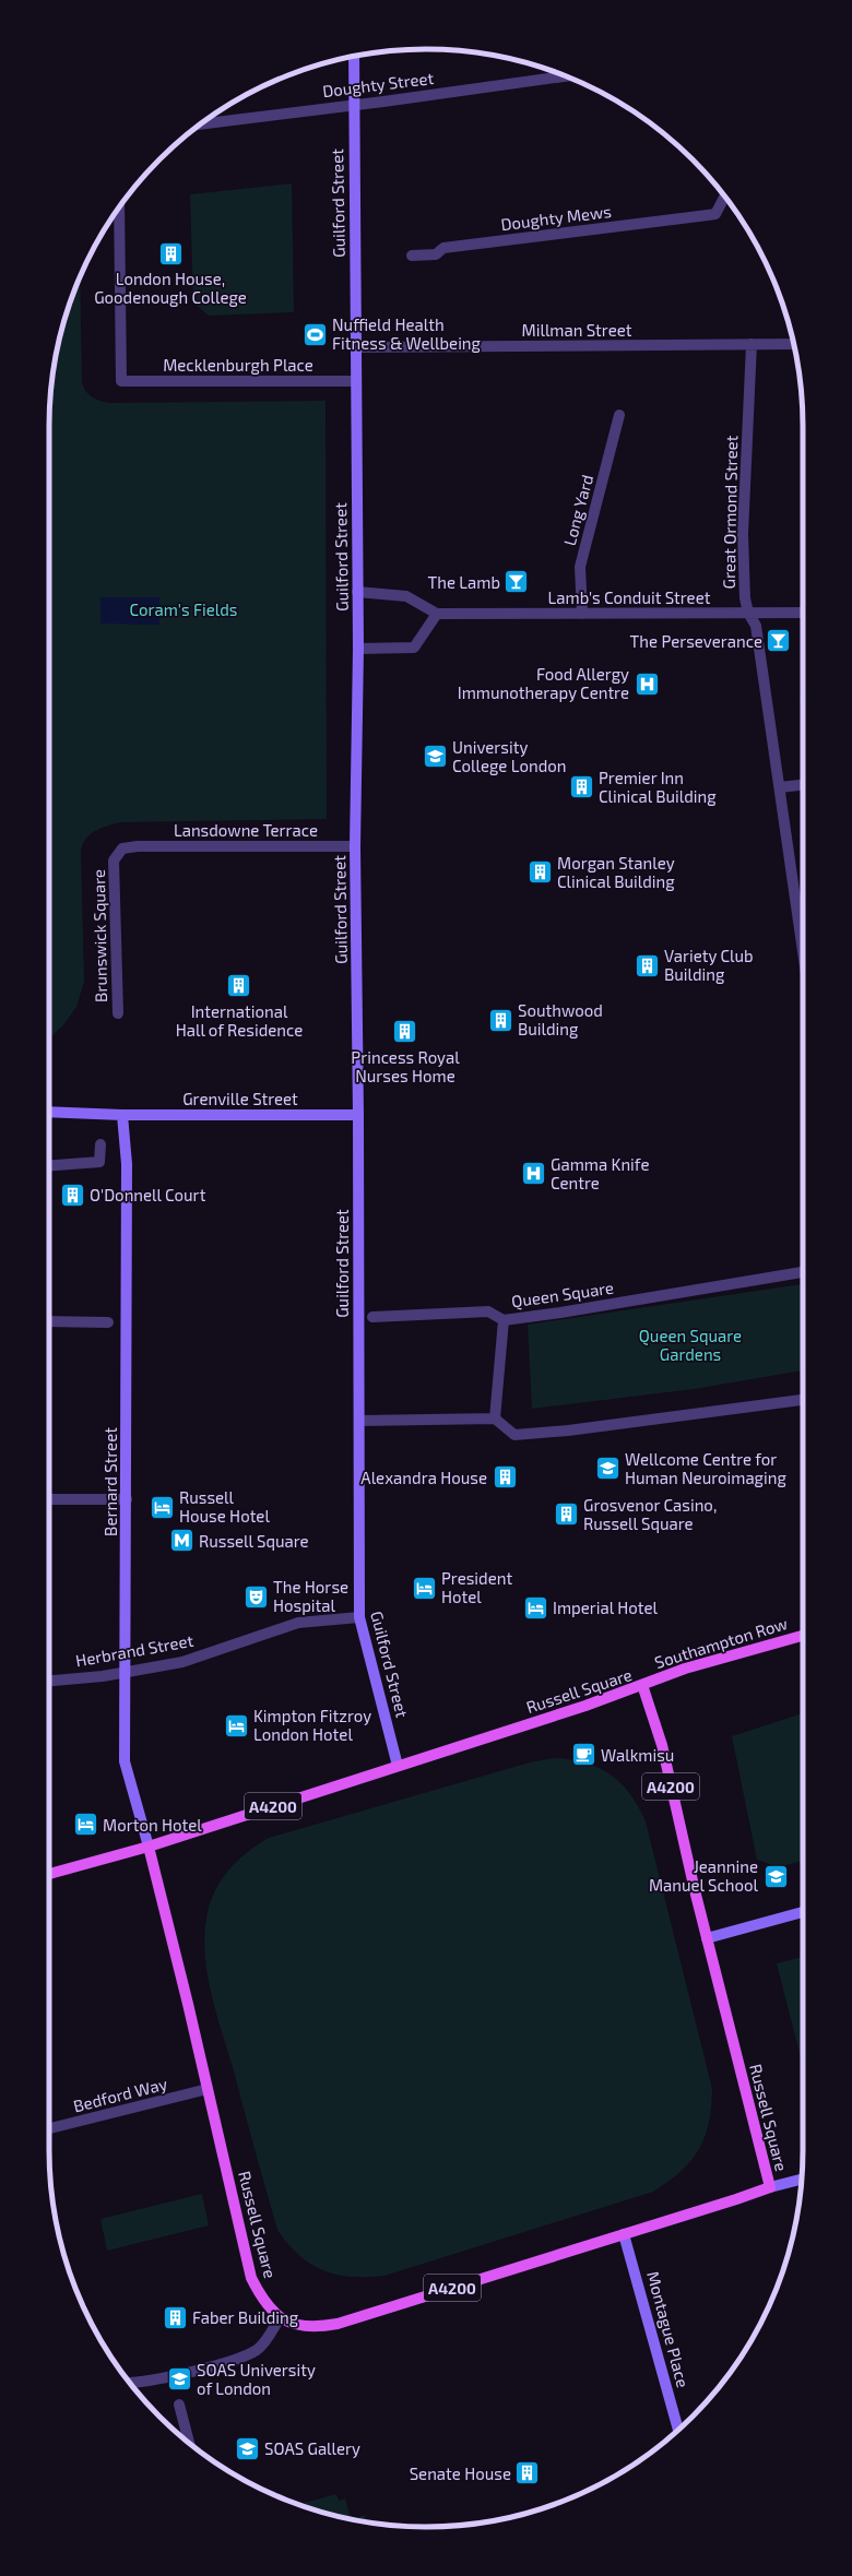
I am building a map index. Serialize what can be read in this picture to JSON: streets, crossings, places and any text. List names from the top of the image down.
{
  "streets": {
    "main road": [
      "Guilford Street",
      "Grenville Street",
      "Bernard Street",
      "Southampton Row",
      "Russell Square",
      "A4200",
      "Montague Place"
    ],
    "street": [
      "Doughty Street",
      "Doughty Mews",
      "Millman Street",
      "Mecklenburgh Place",
      "Long Yard",
      "Great Ormond Street",
      "Lamb's Conduit Street",
      "Lansdowne Terrace",
      "Brunswick Square",
      "Queen Square",
      "Herbrand Street",
      "Bedford Way"
    ]
  },
  "crossings": [
    ["Doughty Street", "Guilford Street"],
    ["Guilford Street", "Millman Street"],
    ["Guilford Street", "Mecklenburgh Place"],
    ["Guilford Street", "Lansdowne Terrace"],
    ["Guilford Street", "Grenville Street"],
    ["Guilford Street", "Herbrand Street"],
    ["Guilford Street", "Russell Square"],
    ["Millman Street", "Great Ormond Street"],
    ["Long Yard", "Lamb's Conduit Street"],
    ["Great Ormond Street", "Lamb's Conduit Street"],
    ["Lansdowne Terrace", "Brunswick Square"],
    ["Grenville Street", "Bernard Street"],
    ["Bernard Street", "Herbrand Street"],
    ["Bernard Street", "Russell Square"],
    ["Bernard Street", "A4200"],
    ["Southampton Row", "Russell Square"],
    ["Russell Square", "A4200"],
    ["Russell Square", "Bedford Way"],
    ["Russell Square", "Montague Place"]
  ],
  "parks": ["Coram's Fields", "Queen Square Gardens"],
  "places": {
    "building": [
      "London House, Goodenough College",
      "Premier Inn Clinical Building",
      "Morgan Stanley Clinical Building",
      "Variety Club Building",
      "International Hall of Residence",
      "Southwood Building",
      "Princess Royal Nurses Home",
      "O'Donnell Court",
      "Alexandra House",
      "Grosvenor Casino, Russell Square",
      "Faber Building",
      "Senate House"
    ],
    "sports": ["Nuffield Health Fitness & Wellbeing"],
    "bar": ["The Lamb", "The Perseverance"],
    "hospital": ["Food Allergy Immunotherapy Centre", "Gamma Knife Centre"],
    "school or university": [
      "University College London",
      "Wellcome Centre for Human Neuroimaging",
      "Jeannine Manuel School",
      "SOAS University of London",
      "SOAS Gallery"
    ],
    "hotel": [
      "Russell House Hotel",
      "President Hotel",
      "Imperial Hotel",
      "Kimpton Fitzroy London Hotel",
      "Morton Hotel"
    ],
    "metro station": ["Russell Square"],
    "theatre": ["The Horse Hospital"],
    "cafe": ["Walkmisu"]
  }
}
